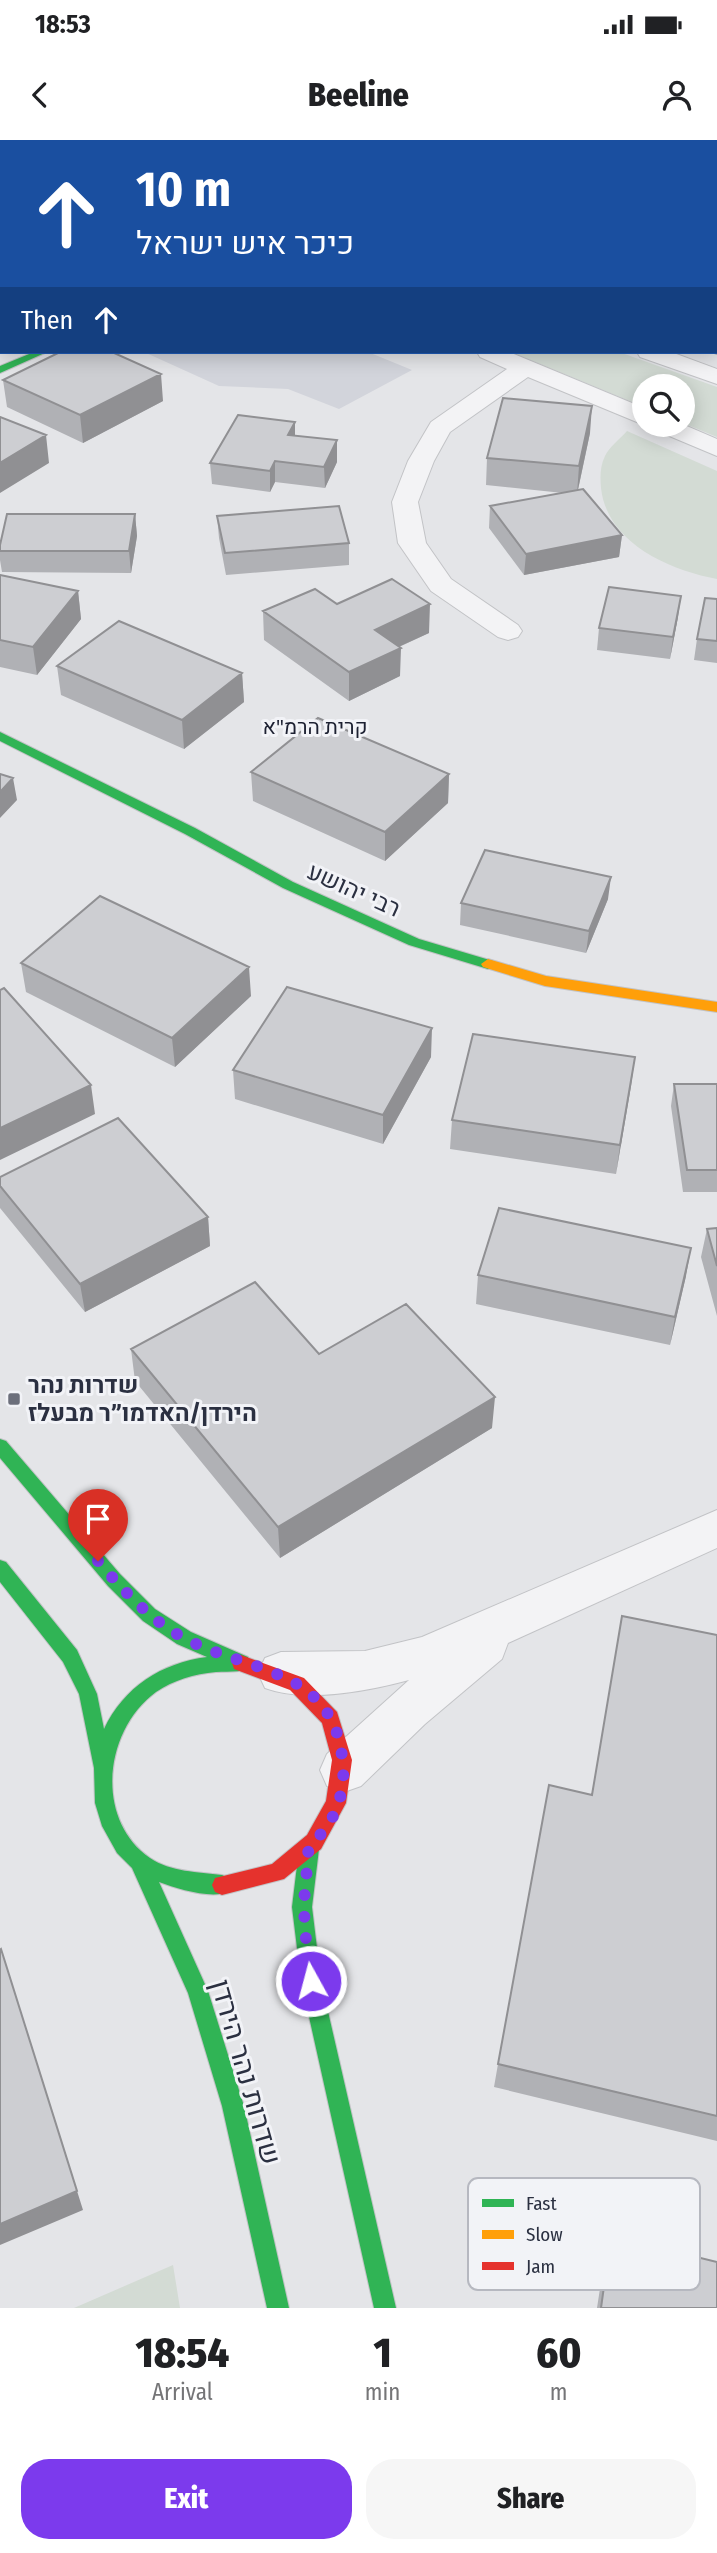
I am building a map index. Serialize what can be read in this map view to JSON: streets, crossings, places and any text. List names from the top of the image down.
{
  "streets": {
    "main road": ["רבי יהושע", "שדרות נהר הירדן"]
  },
  "districts": ["קרית הרמ\"א"],
  "places": {
    "transit": ["שדרות נהר הירדן/האדמו״ר מבעלז"]
  },
  "legend": ["Fast", "Slow", "Jam"],
  "page": {
    "status": "18:53",
    "header": "Beeline",
    "turn": ["10 m", "כיכר איש ישראל"],
    "then": "Then",
    "eta": [
      "18:54",
      "Arrival",
      "1",
      "min",
      "60",
      "m"
    ],
    "buttons": ["Exit", "Share"]
  }
}
